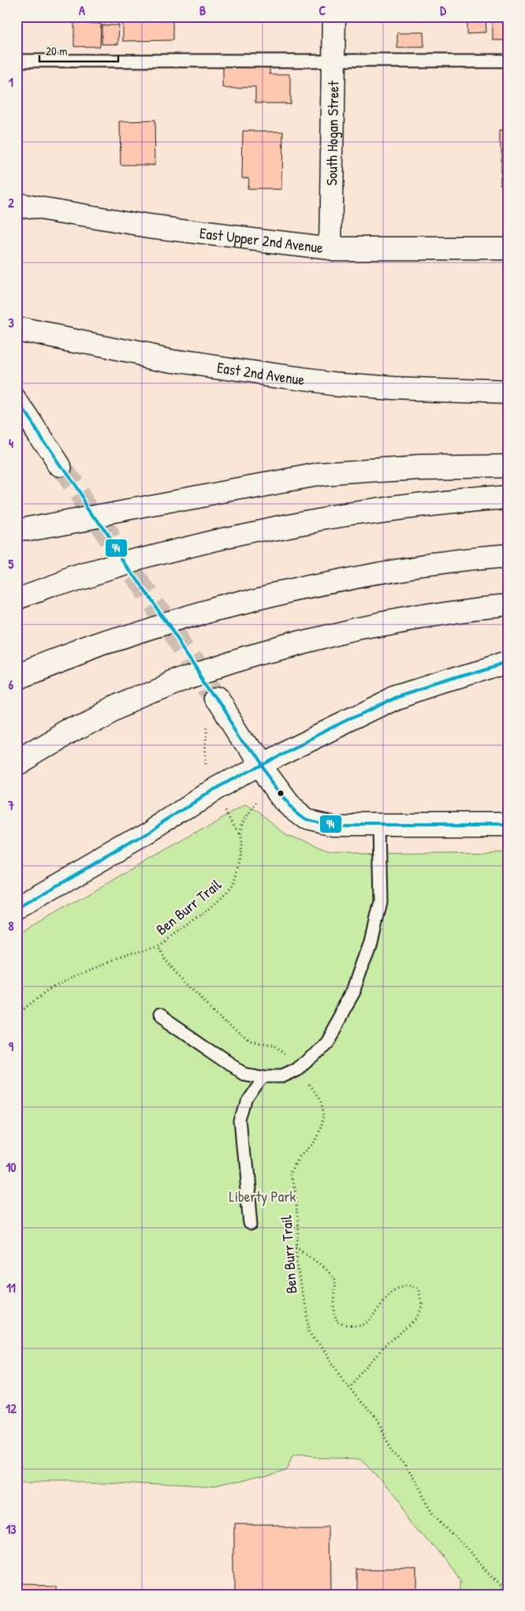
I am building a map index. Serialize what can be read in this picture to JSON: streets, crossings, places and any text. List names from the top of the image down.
{
  "streets": {
    "main road": ["South Hogan Street", "East Upper 2nd Avenue", "East 2nd Avenue"],
    "path": ["Ben Burr Trail"]
  },
  "crossings": [
    ["South Hogan Street", "East Upper 2nd Avenue"]
  ],
  "parks": ["Liberty Park"],
  "lines": ["transit line 94"],
  "scale_bar": "20 m",
  "grid": {
    "columns": [
      "A",
      "B",
      "C",
      "D"
    ],
    "rows": [
      "1",
      "2",
      "3",
      "4",
      "5",
      "6",
      "7",
      "8",
      "9",
      "10",
      "11",
      "12",
      "13"
    ]
  }
}
